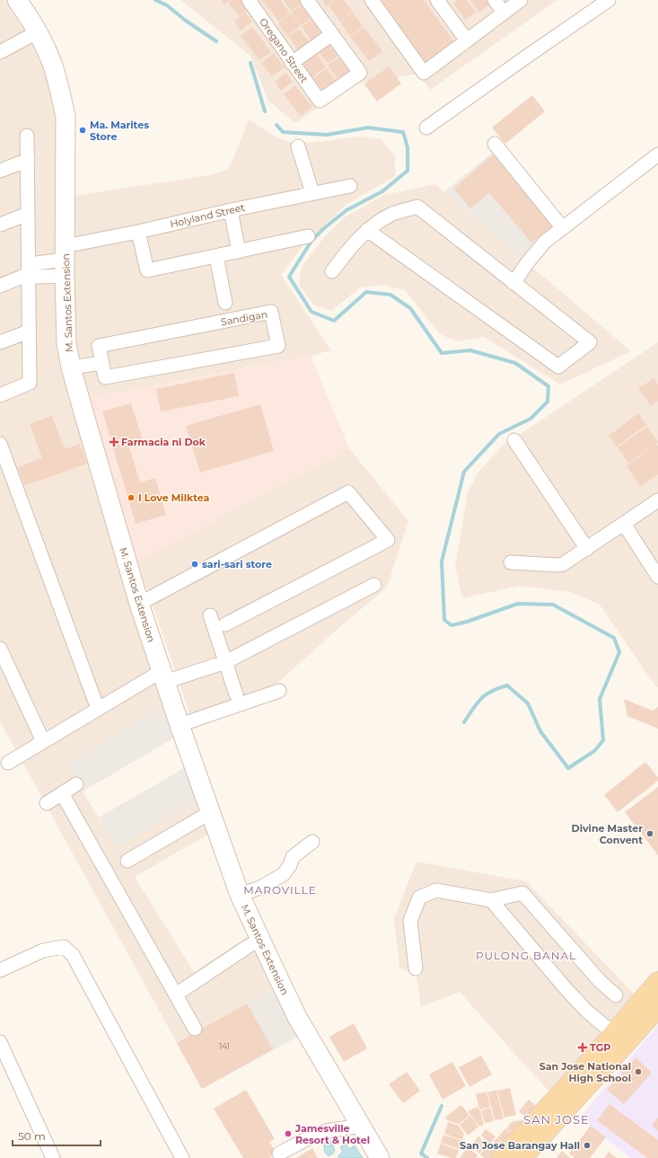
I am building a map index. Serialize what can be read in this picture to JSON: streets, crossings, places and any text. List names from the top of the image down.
{
  "streets": {
    "street": [
      "Oregano Street",
      "Holyland Street",
      "M. Santos Extension",
      "Sandigan"
    ]
  },
  "crossings": [
    ["Holyland Street", "M. Santos Extension"]
  ],
  "districts": ["MAROVILLE", "PULONG BANAL", "SAN JOSE"],
  "places": {
    "other": [
      "Ma. Marites Store",
      "I Love Milktea",
      "sari-sari store",
      "Divine Master Convent",
      "San Jose National High School",
      "Jamesville Resort & Hotel",
      "San Jose Barangay Hall"
    ],
    "health": ["Farmacia ni Dok", "TGP"]
  },
  "house_numbers": ["141"],
  "scale_bar": "50 m"
}
